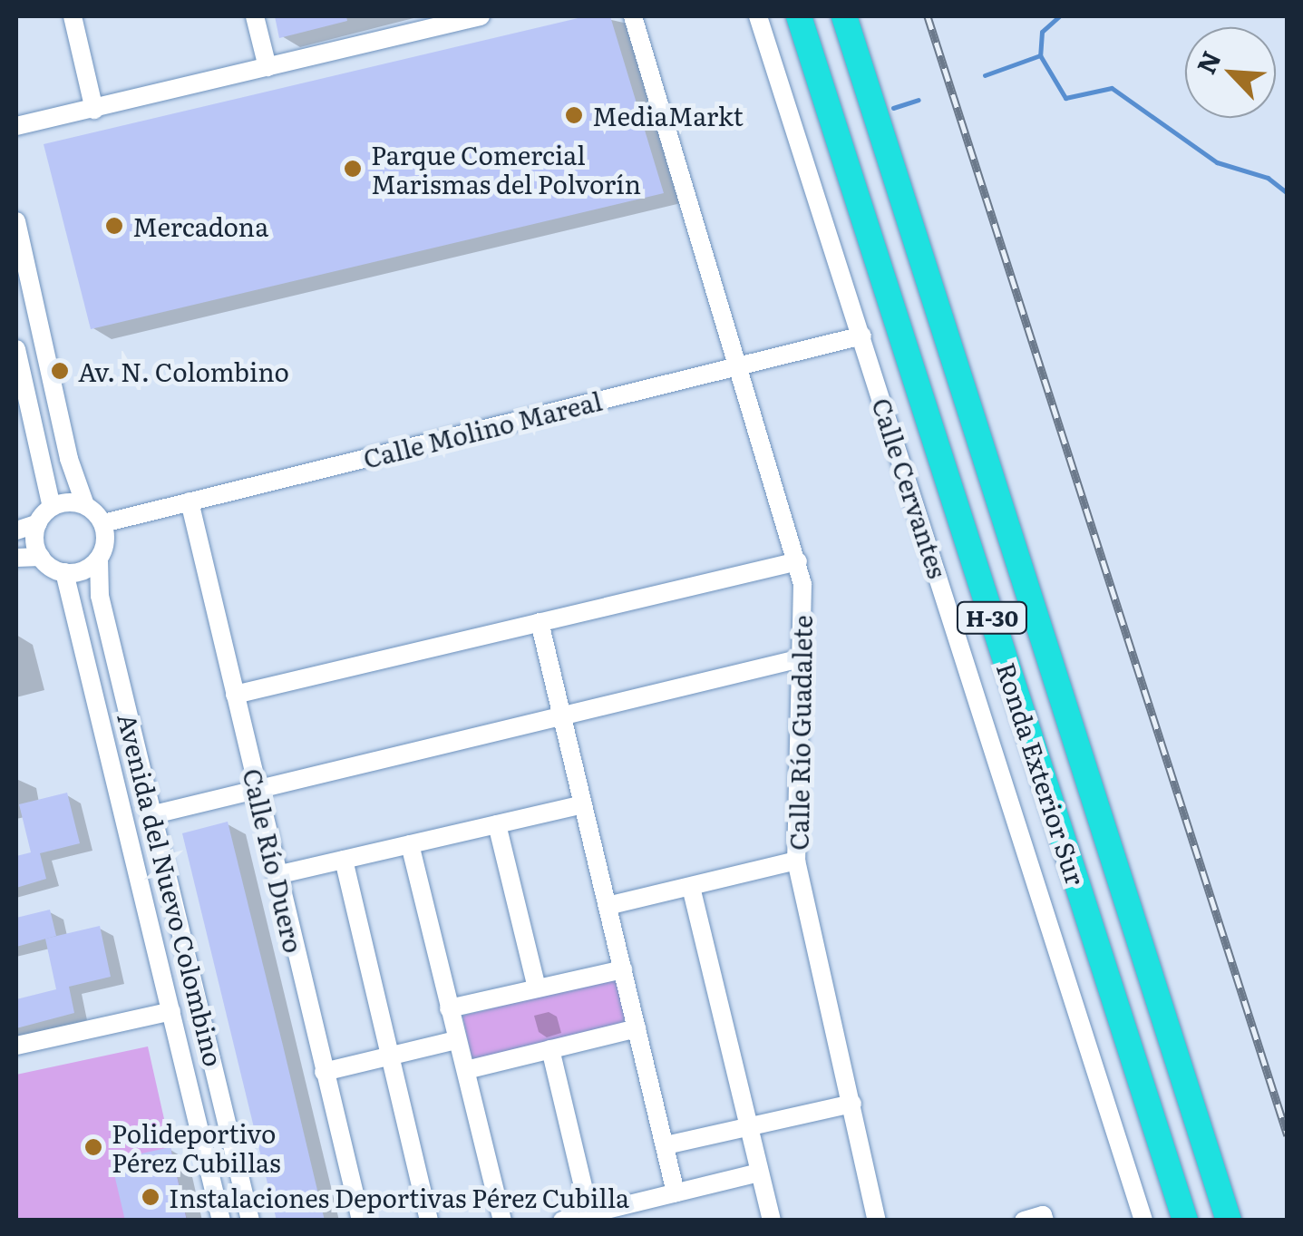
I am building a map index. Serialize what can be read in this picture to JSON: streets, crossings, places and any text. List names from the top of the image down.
{
  "streets": {
    "highway": ["H-30", "Ronda Exterior Sur"],
    "street": [
      "Calle Molino Mareal",
      "Calle Cervantes",
      "Calle Río Guadalete",
      "Calle Río Duero",
      "Avenida del Nuevo Colombino"
    ]
  },
  "crossings": [
    ["Calle Molino Mareal", "Calle Cervantes"],
    ["Calle Molino Mareal", "Calle Río Guadalete"],
    ["Calle Molino Mareal", "Calle Río Duero"],
    ["Calle Molino Mareal", "Avenida del Nuevo Colombino"]
  ],
  "places": [
    "MediaMarkt",
    "Parque Comercial Marismas del Polvorín",
    "Mercadona",
    "Av. N. Colombino",
    "Polideportivo Pérez Cubillas",
    "Instalaciones Deportivas Pérez Cubilla"
  ],
  "north": "top left"
}
